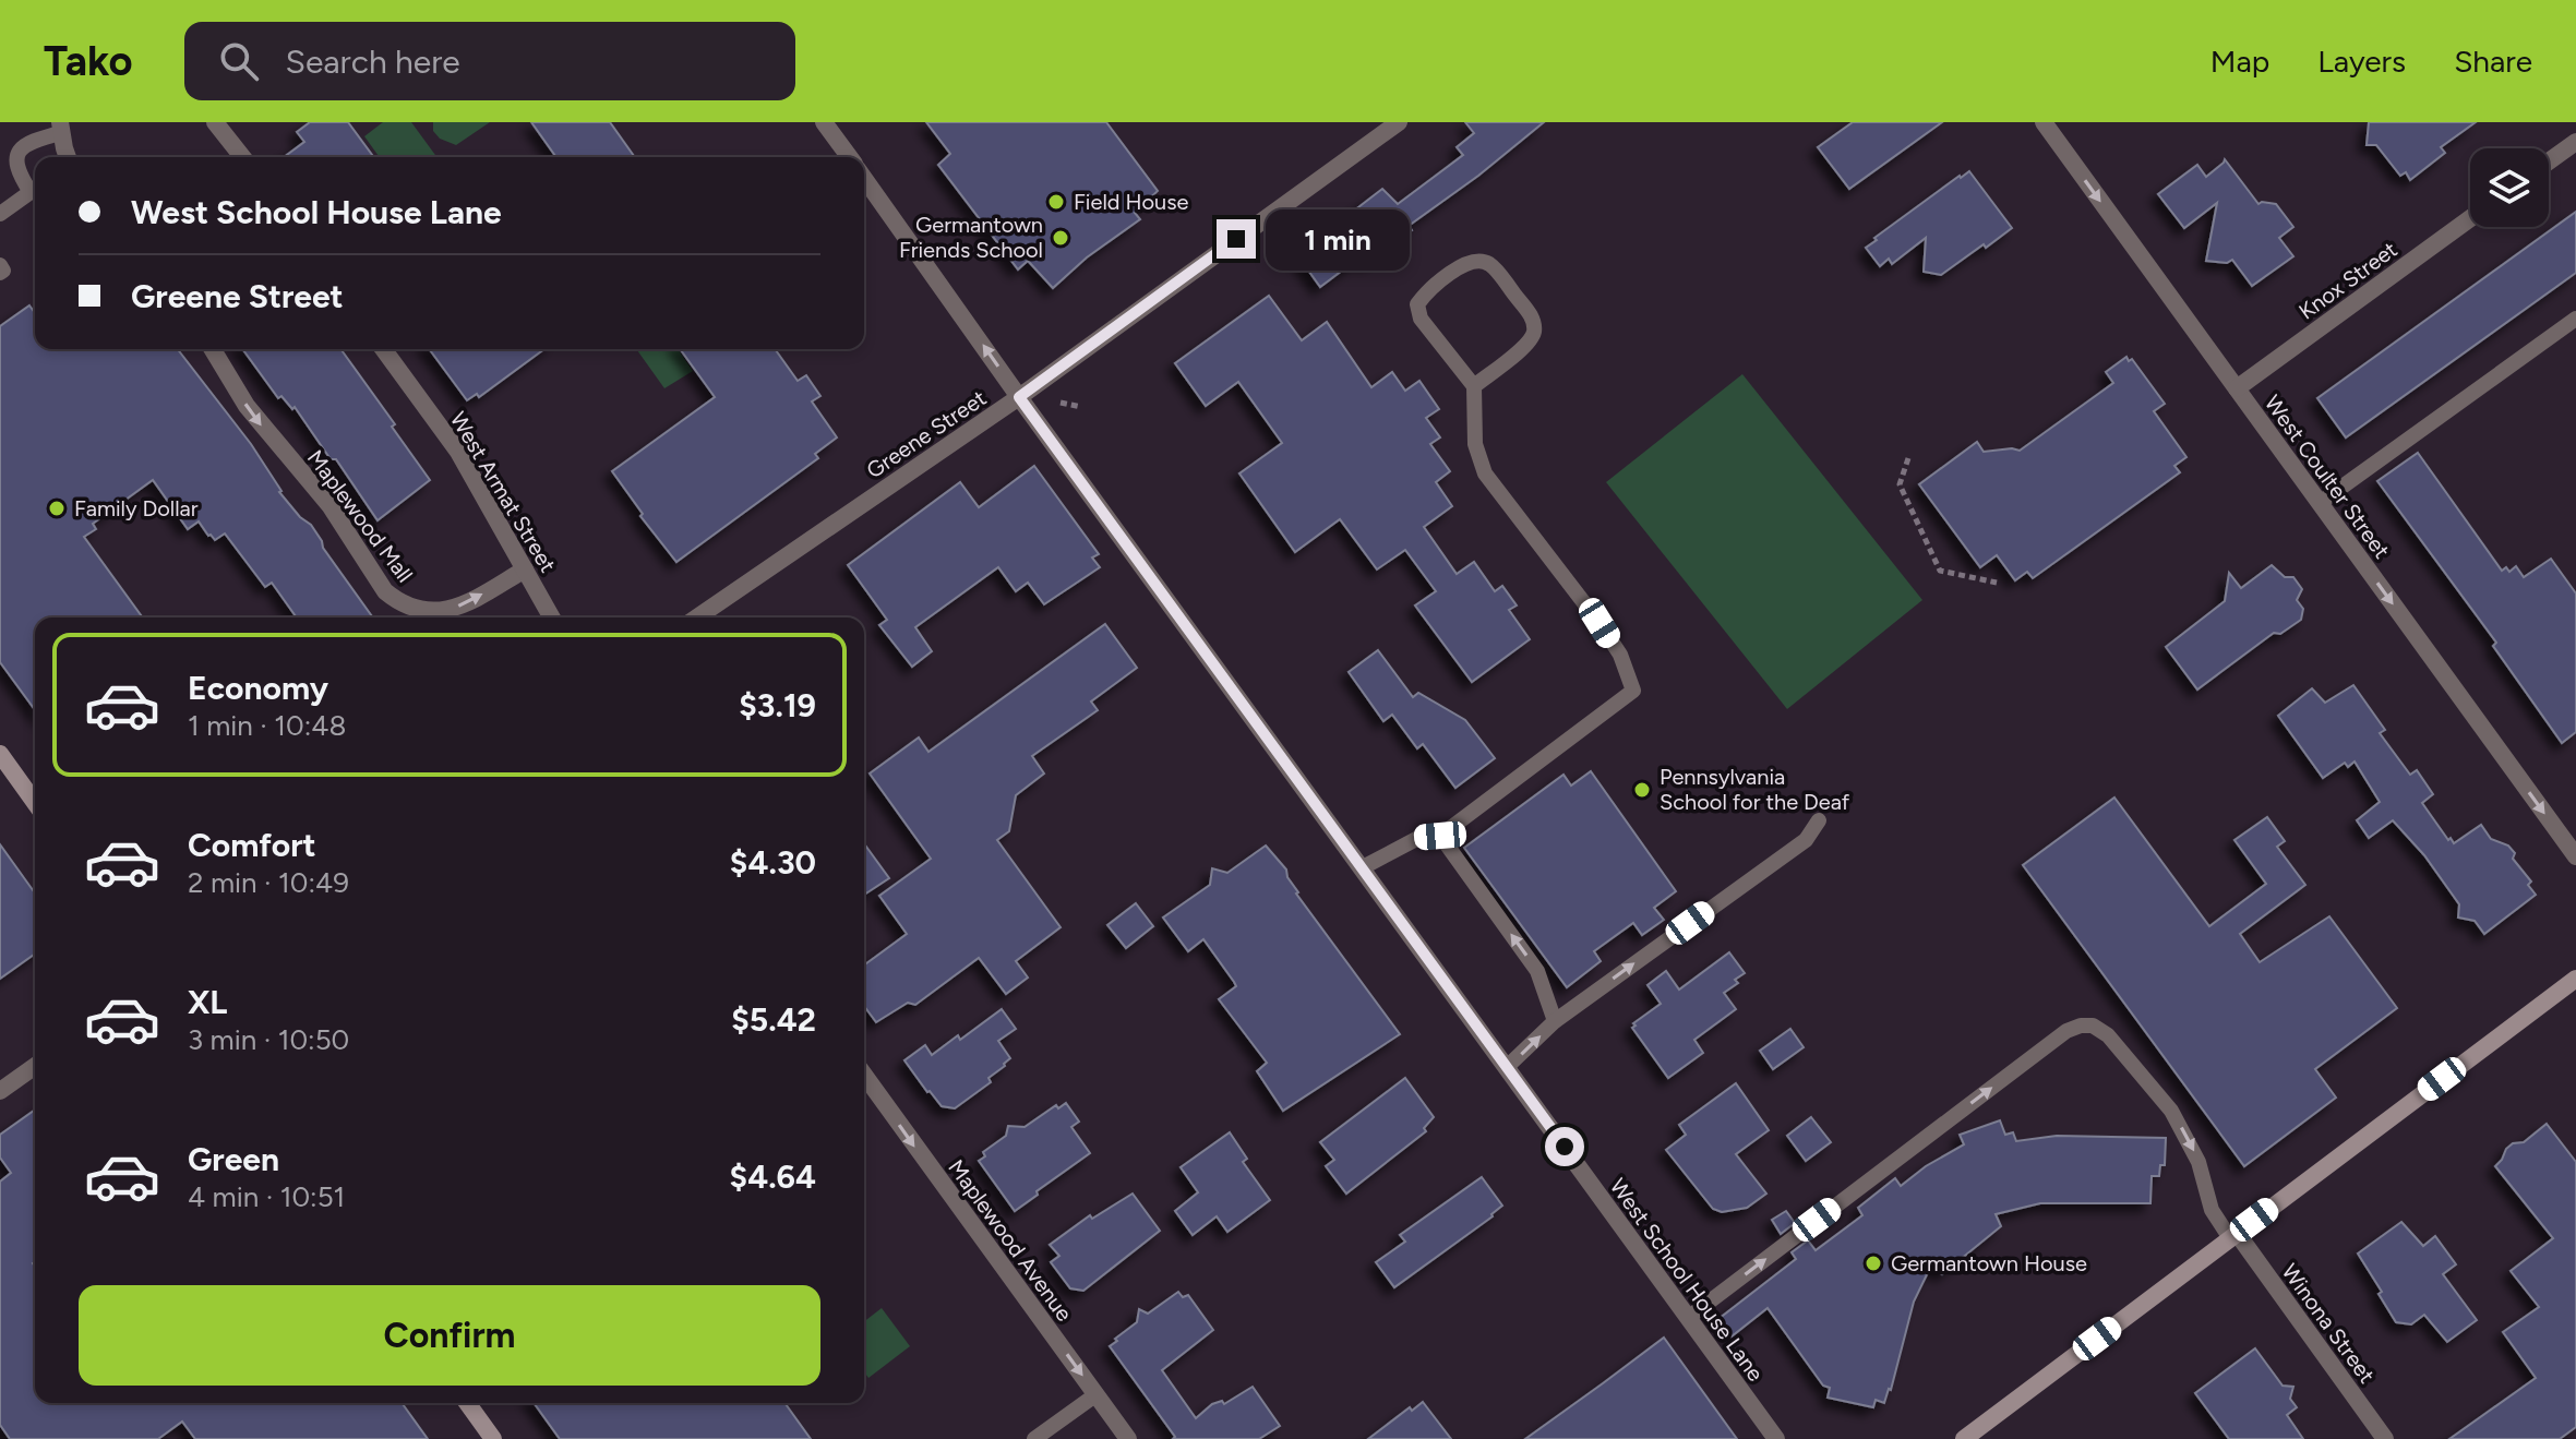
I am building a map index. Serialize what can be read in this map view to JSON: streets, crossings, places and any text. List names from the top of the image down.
{
  "streets": {
    "street": [
      "Knox Street",
      "Greene Street",
      "West Coulter Street",
      "West Armat Street",
      "Maplewood Mall",
      "Maplewood Avenue",
      "West School House Lane",
      "Winona Street"
    ]
  },
  "crossings": [
    ["Knox Street", "West Coulter Street"],
    ["Greene Street", "West School House Lane"],
    ["West Armat Street", "Maplewood Mall"]
  ],
  "one_way": ["West Coulter Street", "Maplewood Mall", "Maplewood Avenue"],
  "places": [
    "Field House",
    "Germantown Friends School",
    "Family Dollar",
    "Pennsylvania School for the Deaf",
    "Germantown House"
  ],
  "page": {
    "header": "Tako",
    "search": "Search here",
    "nav": ["Map", "Layers", "Share"],
    "banner": ["West School House Lane", "Greene Street"],
    "bubble": "1 min",
    "list": [
      {
        "name": "Economy",
        "note": "1 min · 10:48",
        "value": "$3.19"
      },
      {
        "name": "Comfort",
        "note": "2 min · 10:49",
        "value": "$4.30"
      },
      {
        "name": "XL",
        "note": "3 min · 10:50",
        "value": "$5.42"
      },
      {
        "name": "Green",
        "note": "4 min · 10:51",
        "value": "$4.64"
      }
    ],
    "buttons": "Confirm"
  }
}
